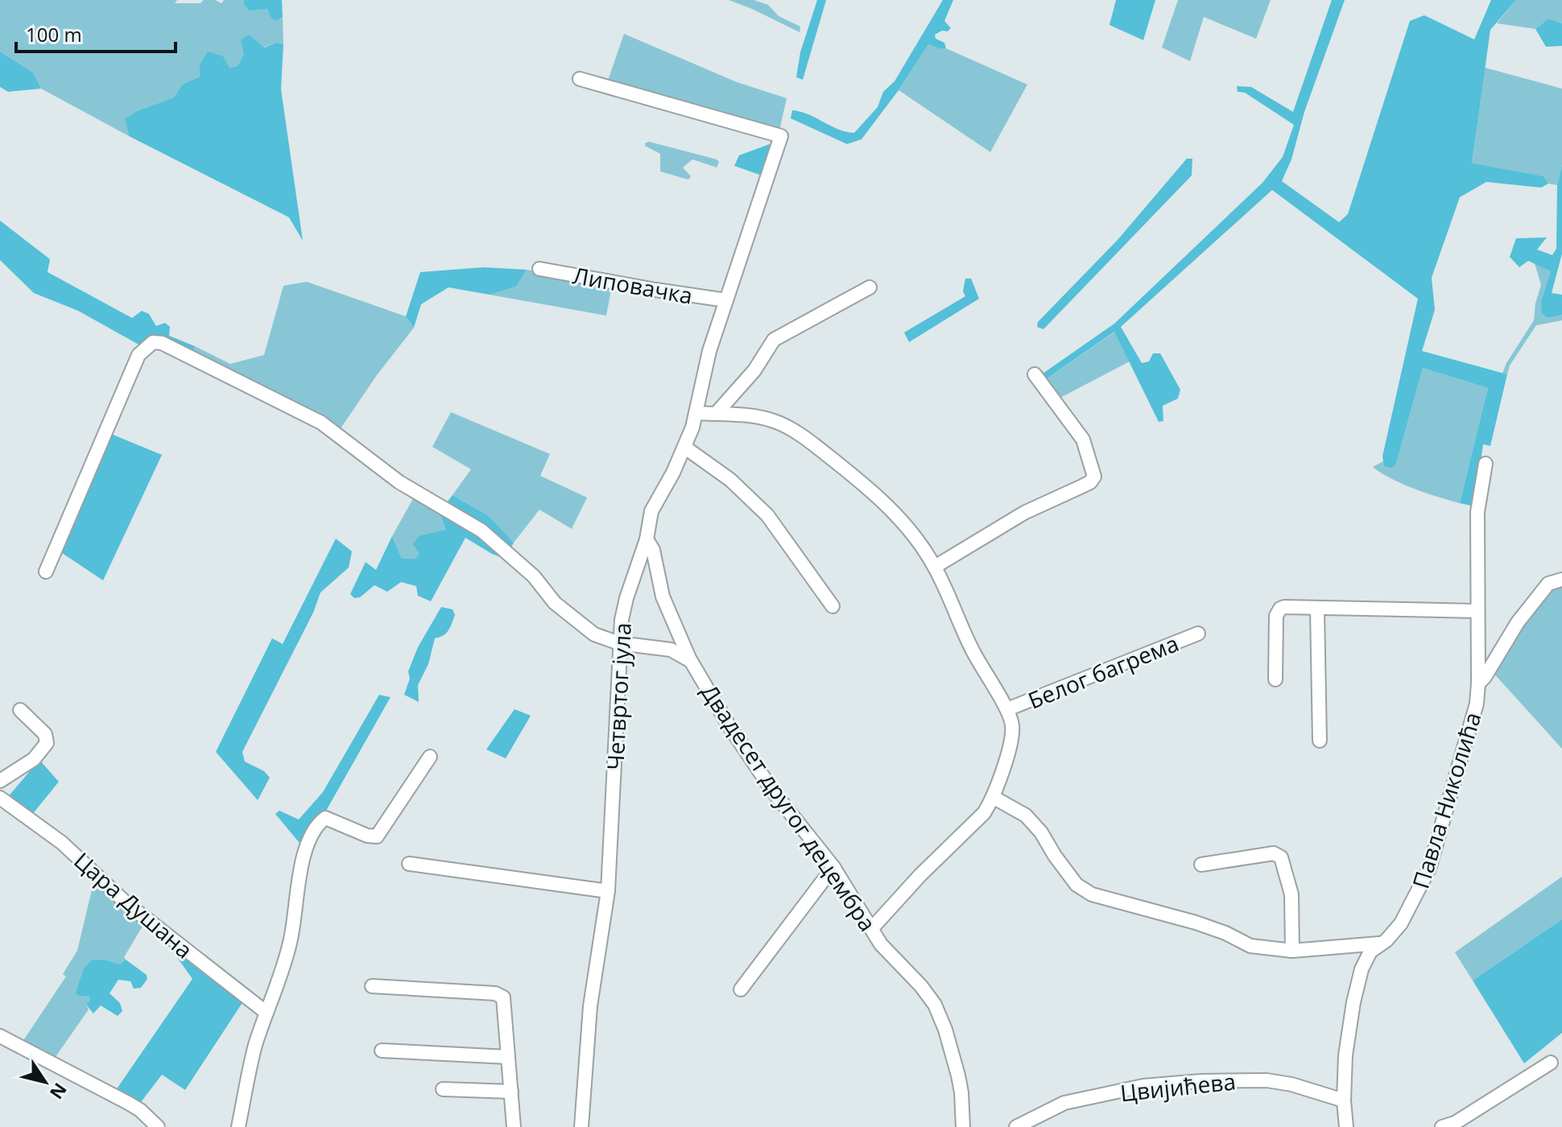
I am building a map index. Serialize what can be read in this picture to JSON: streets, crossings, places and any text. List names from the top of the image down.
{
  "streets": {
    "street": [
      "Липовачка",
      "Белог багрема",
      "Четвртог јула",
      "Павла Николића",
      "Двадесет другог децембра",
      "Цара Душана",
      "Цвијићева"
    ]
  },
  "crossings": [
    ["Липовачка", "Четвртог јула"],
    ["Четвртог јула", "Двадесет другог децембра"],
    ["Павла Николића", "Цвијићева"]
  ],
  "scale_bar": "100 m",
  "north": "bottom right"
}
